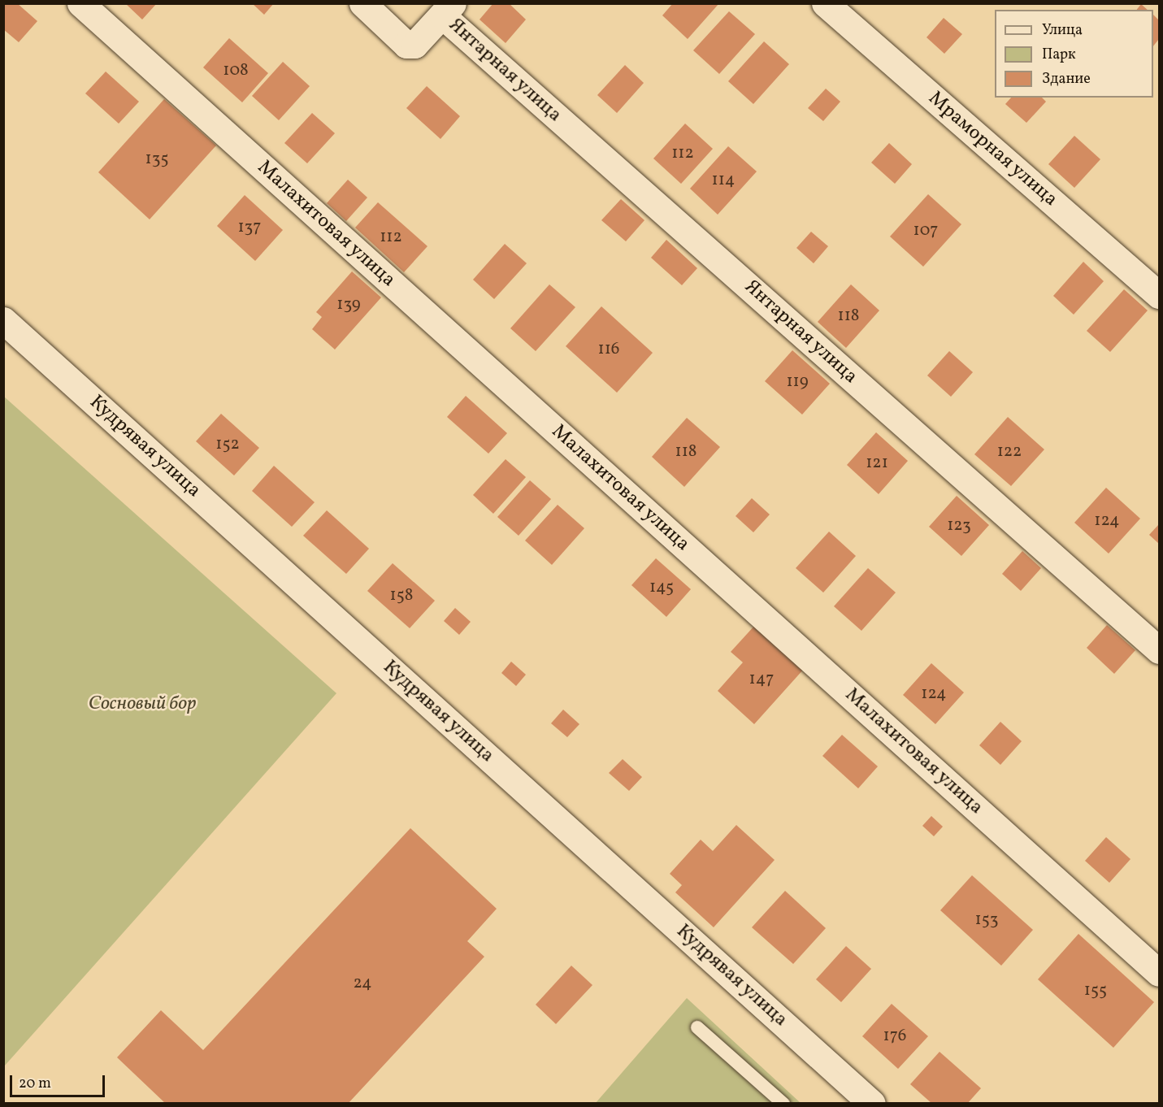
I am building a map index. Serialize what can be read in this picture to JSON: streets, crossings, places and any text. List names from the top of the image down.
{
  "streets": {
    "street": [
      "Янтарная улица",
      "Мраморная улица",
      "Малахитовая улица",
      "Кудрявая улица"
    ]
  },
  "parks": ["Сосновый бор"],
  "house_numbers": [
    "108",
    "112",
    "135",
    "114",
    "137",
    "107",
    "112",
    "139",
    "118",
    "116",
    "119",
    "152",
    "118",
    "122",
    "121",
    "124",
    "123",
    "145",
    "158",
    "147",
    "124",
    "153",
    "24",
    "155",
    "176"
  ],
  "legend": ["Улица", "Парк", "Здание"],
  "scale_bar": "20 m"
}
